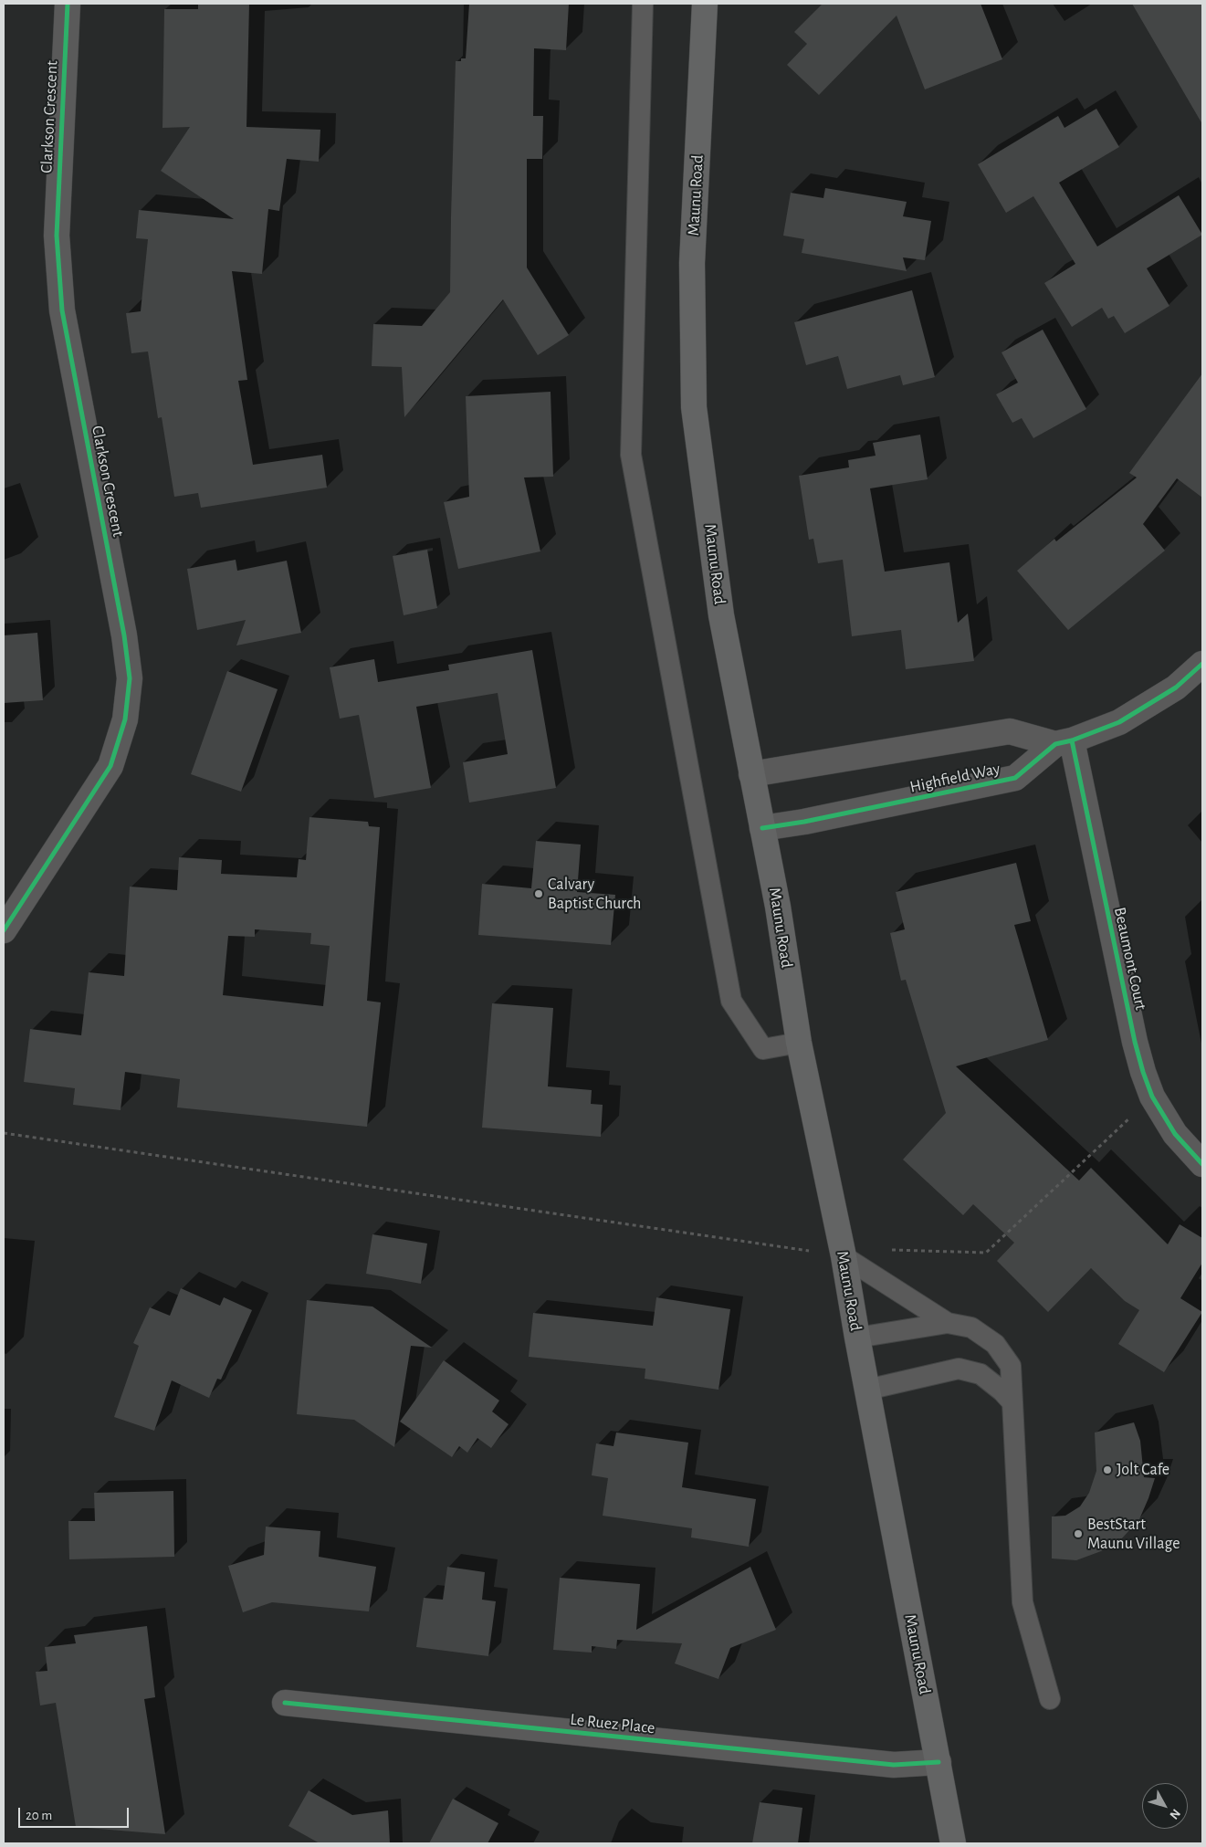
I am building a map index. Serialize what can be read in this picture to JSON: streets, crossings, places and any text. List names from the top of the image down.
{
  "streets": {
    "main road": ["Maunu Road"],
    "street": [
      "Clarkson Crescent",
      "Highfield Way",
      "Beaumont Court",
      "Le Ruez Place"
    ]
  },
  "crossings": [
    ["Maunu Road", "Highfield Way"],
    ["Maunu Road", "Le Ruez Place"],
    ["Highfield Way", "Beaumont Court"]
  ],
  "places": ["Calvary Baptist Church", "Jolt Cafe", "BestStart Maunu Village"],
  "scale_bar": "20 m",
  "north": "bottom right"
}
